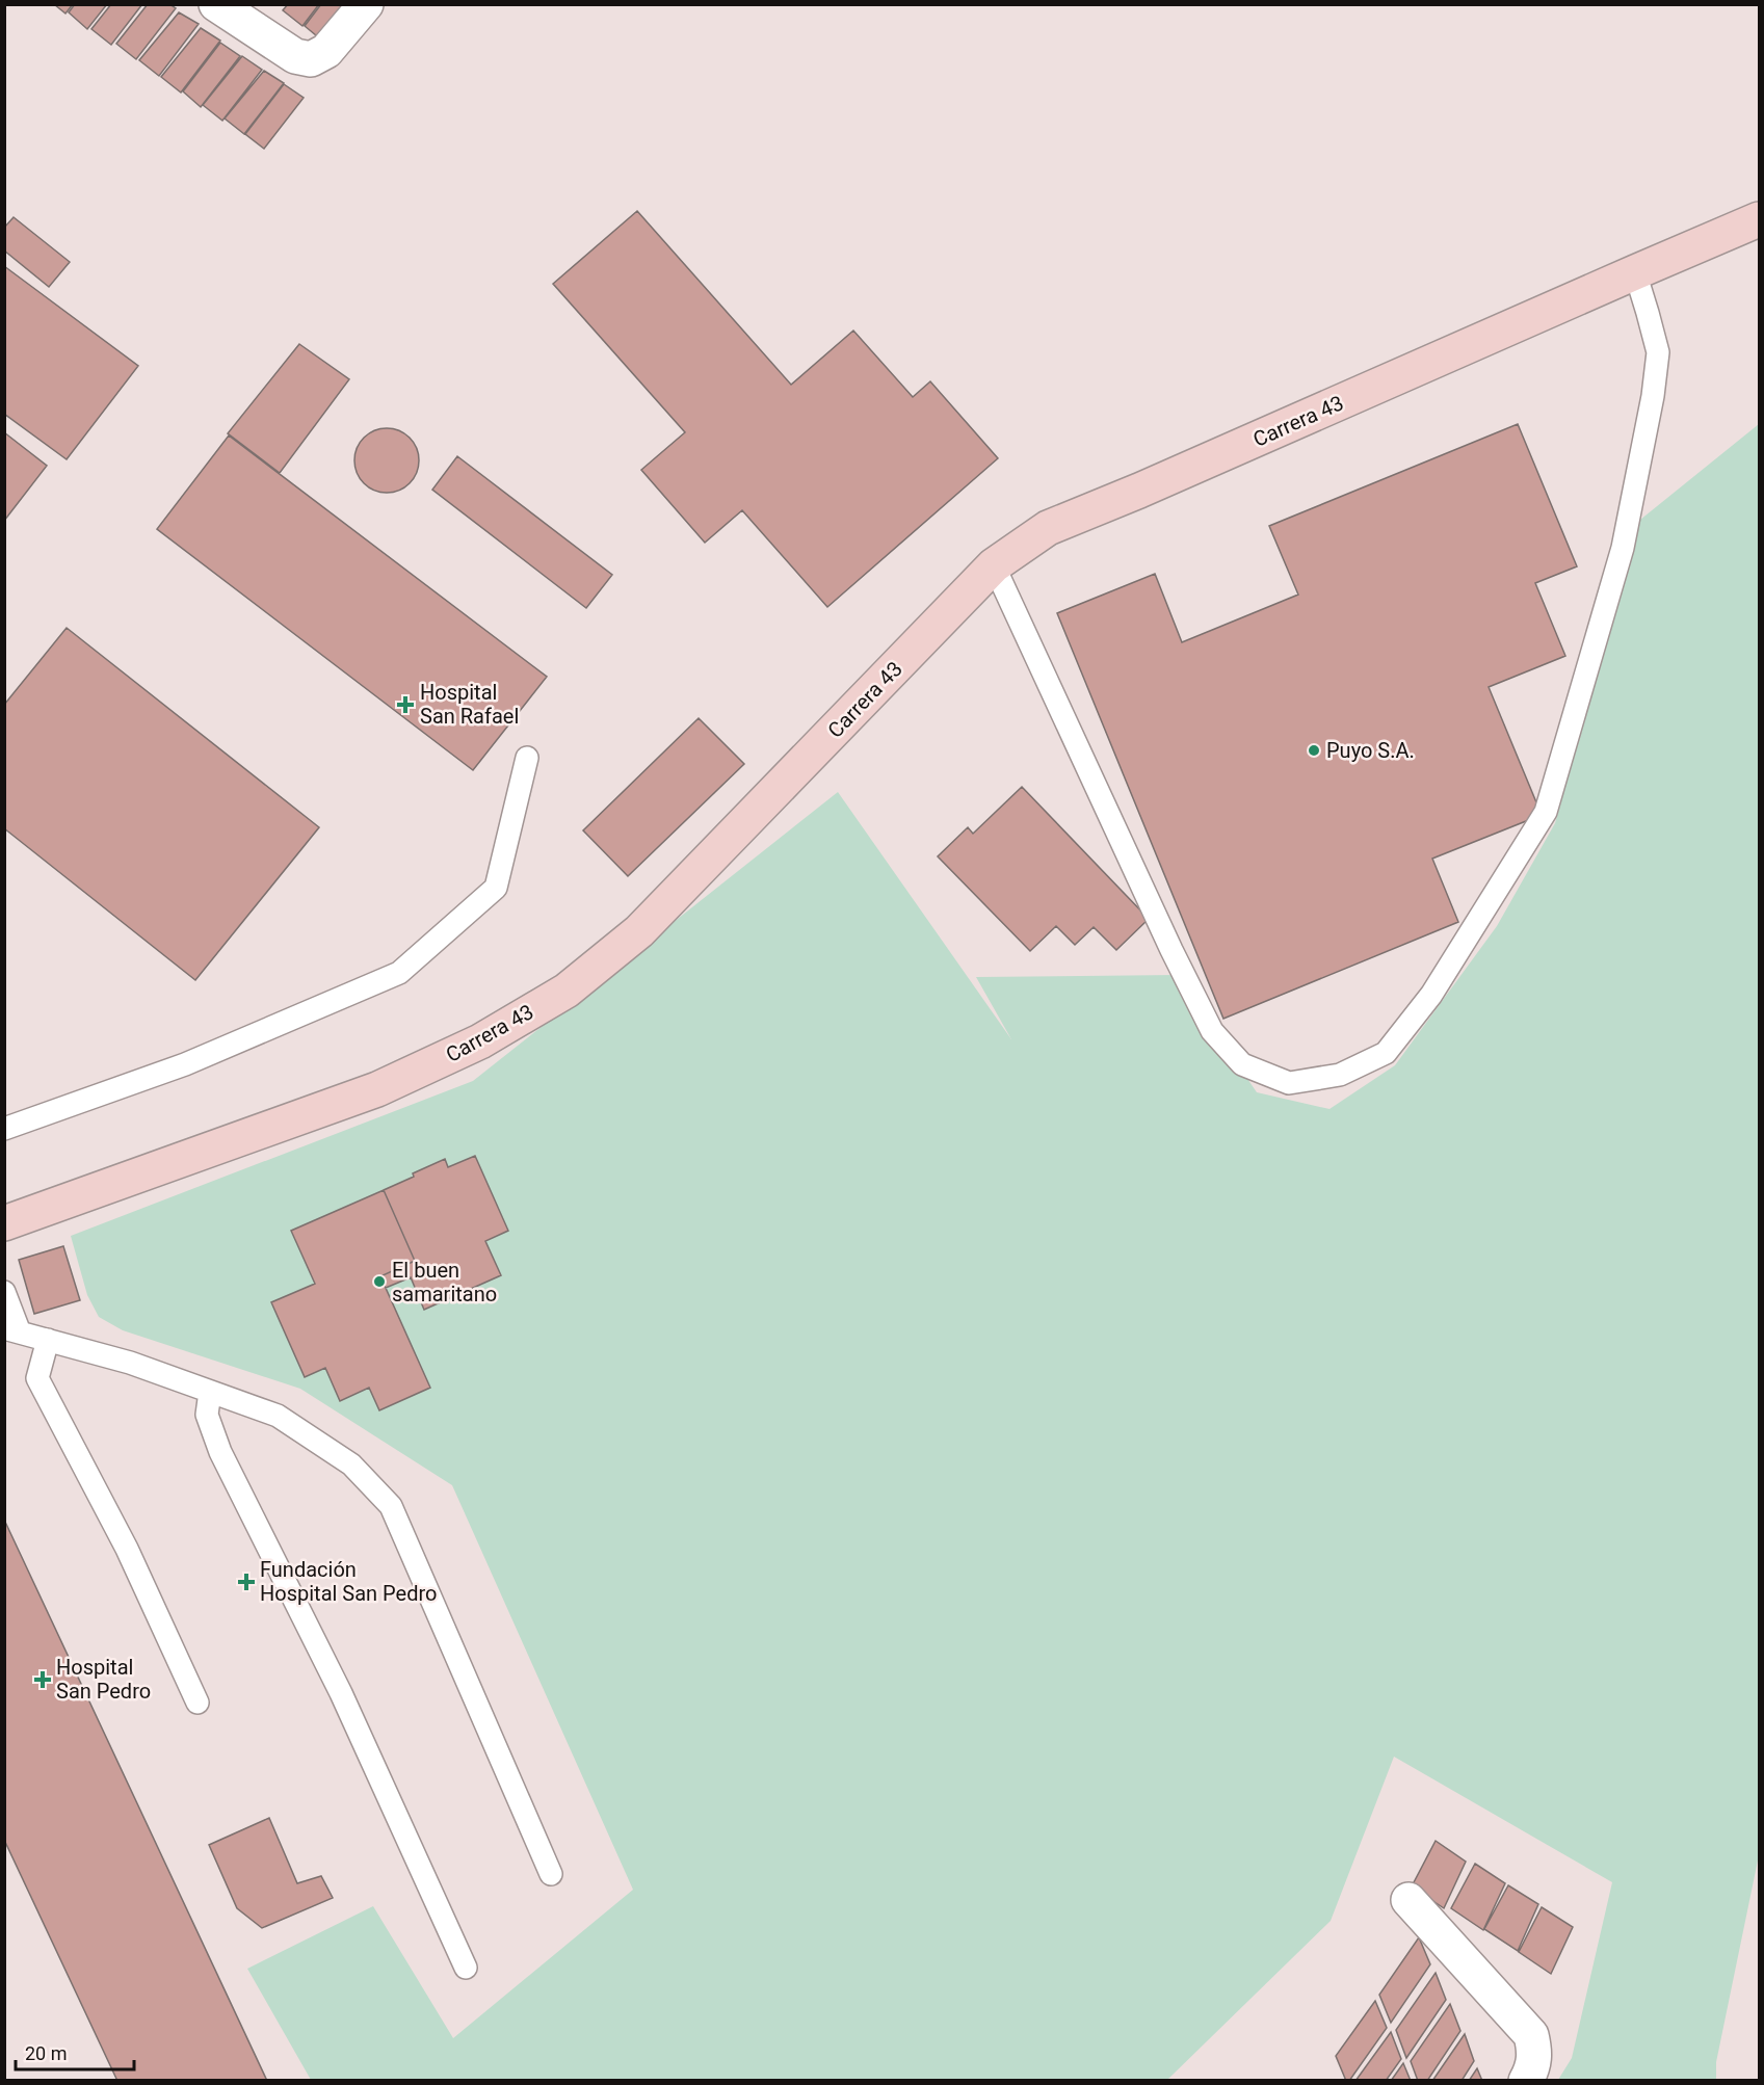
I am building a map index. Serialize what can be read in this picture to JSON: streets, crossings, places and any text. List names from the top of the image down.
{
  "streets": {
    "street": ["Carrera 43"]
  },
  "places": {
    "health": ["Hospital San Rafael", "Fundación Hospital San Pedro", "Hospital San Pedro"],
    "other": ["Puyo S.A.", "El buen samaritano"]
  },
  "scale_bar": "20 m"
}
